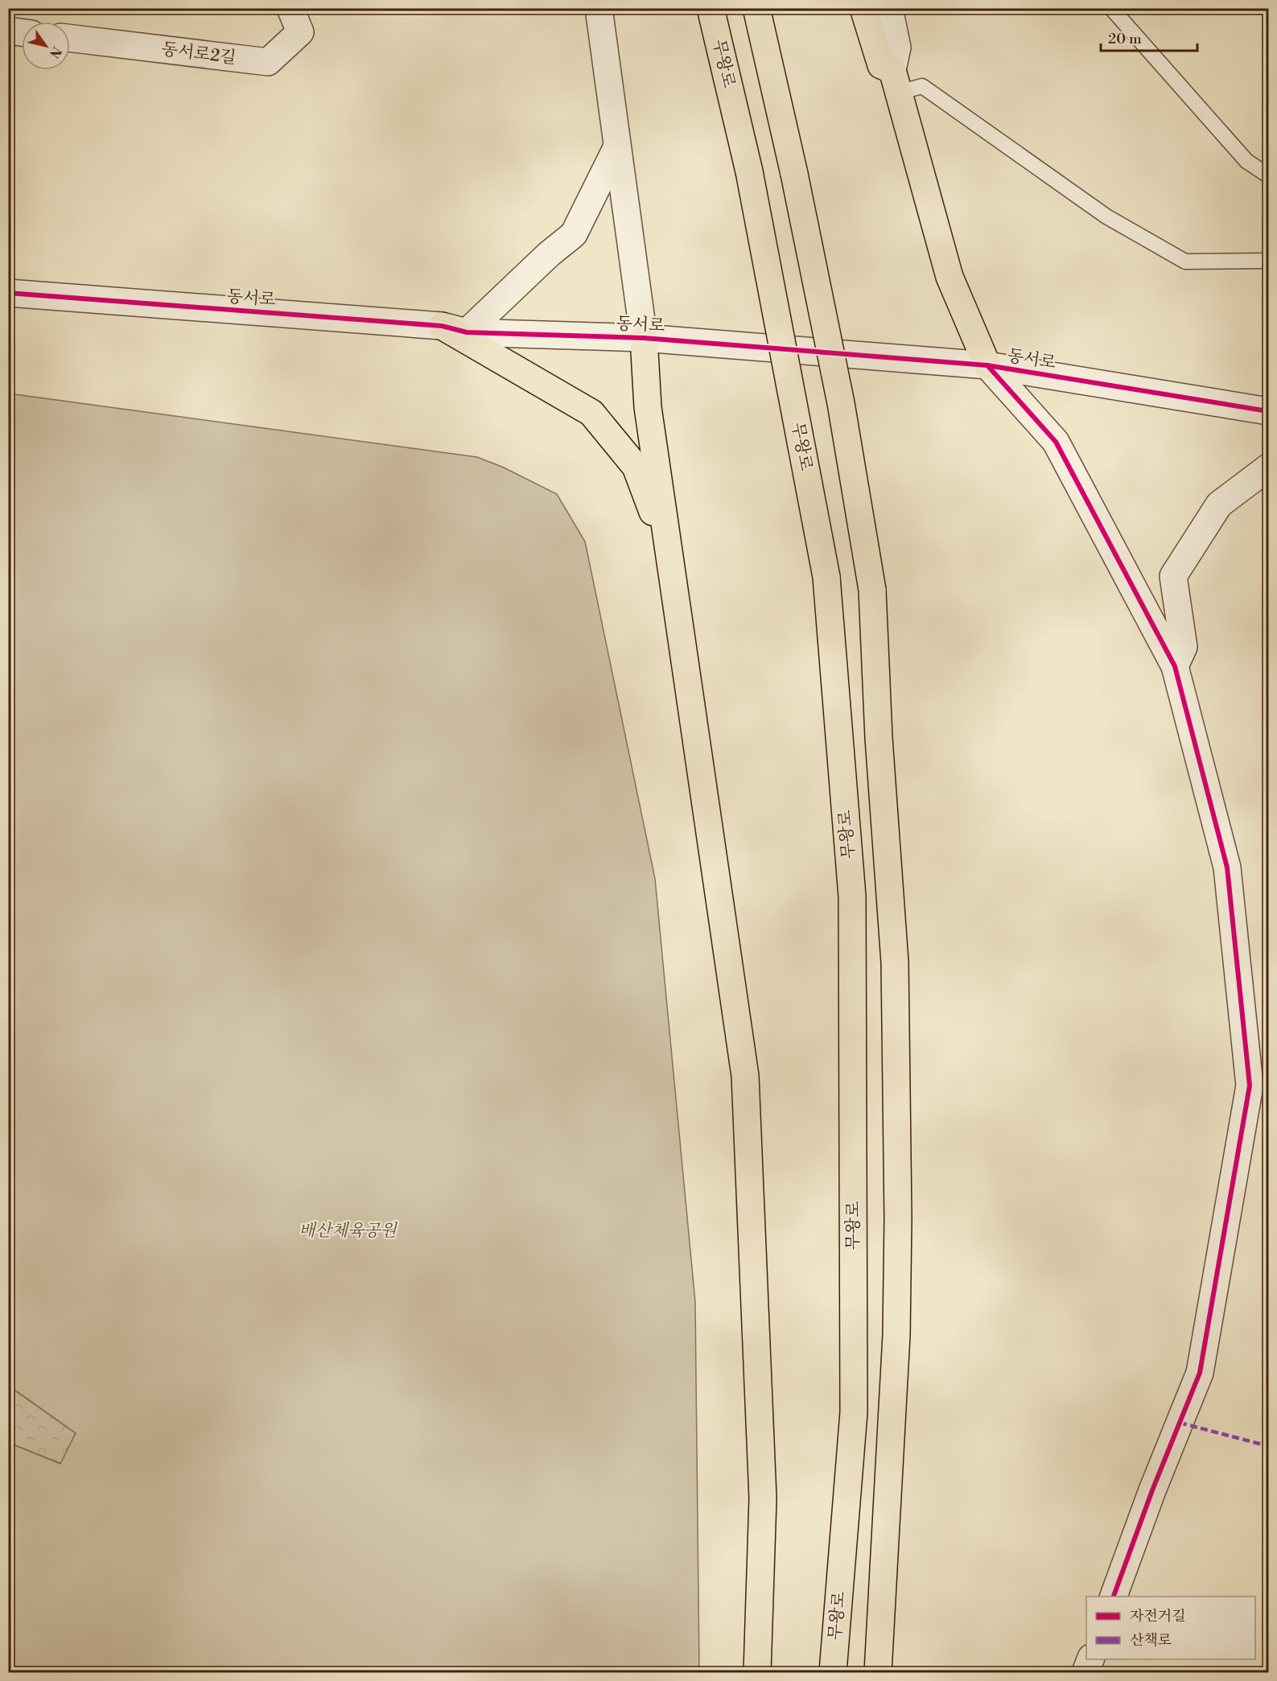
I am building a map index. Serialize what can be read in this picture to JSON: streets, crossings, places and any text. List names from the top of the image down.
{
  "streets": {
    "main road": ["무왕로"],
    "street": ["동서로2길", "동서로"]
  },
  "parks": ["배산체육공원"],
  "legend": ["자전거길", "산책로"],
  "scale_bar": "20 m",
  "north": "bottom right"
}
